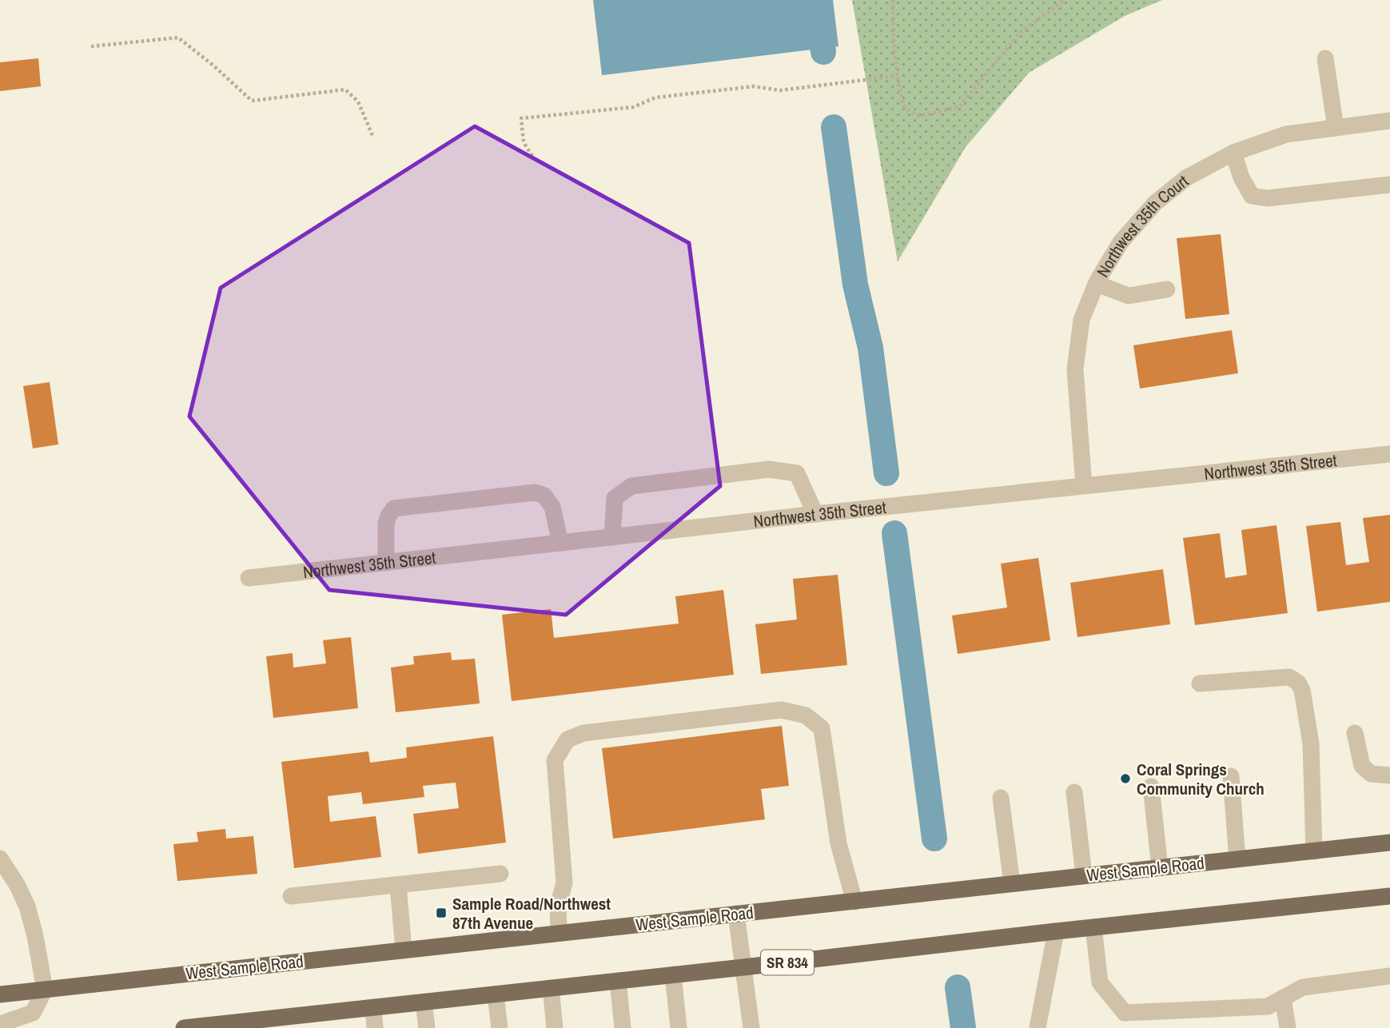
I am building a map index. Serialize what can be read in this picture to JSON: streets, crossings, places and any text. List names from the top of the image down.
{
  "streets": {
    "main road": ["West Sample Road", "SR 834"],
    "street": ["Northwest 35th Court", "Northwest 35th Street"]
  },
  "crossings": [
    ["Northwest 35th Court", "Northwest 35th Street"]
  ],
  "places": {
    "other": ["Coral Springs Community Church"],
    "transit": ["Sample Road/Northwest 87th Avenue"]
  }
}
